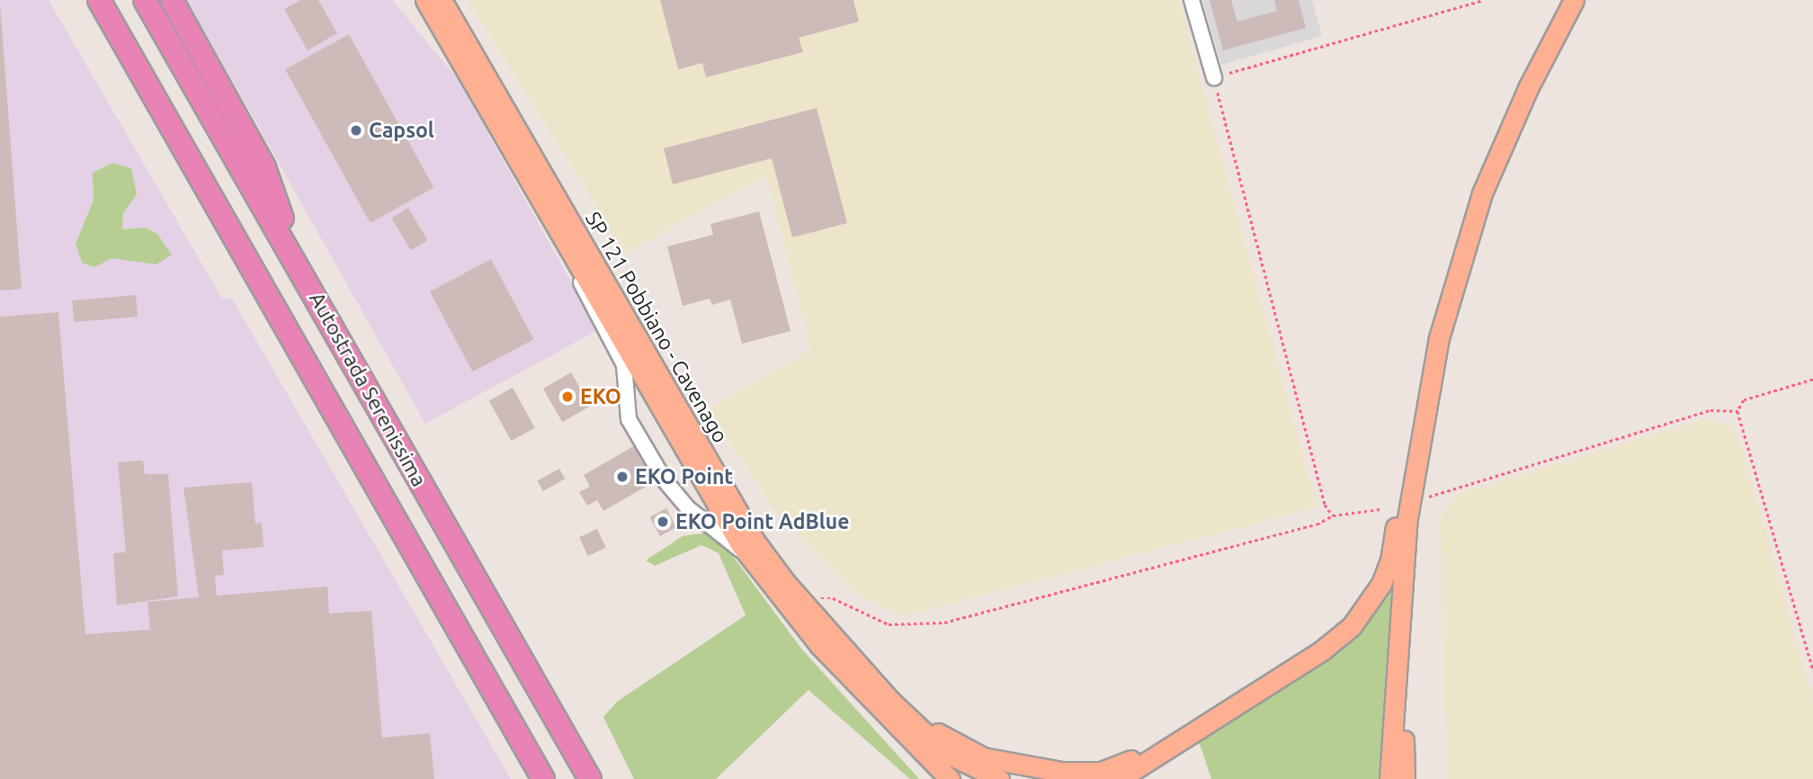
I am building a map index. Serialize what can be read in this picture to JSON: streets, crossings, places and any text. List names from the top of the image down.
{
  "streets": {
    "highway": ["Autostrada Serenissima"],
    "main road": ["SP 121 Pobbiano - Cavenago"]
  },
  "places": [
    "Capsol",
    "EKO",
    "EKO Point",
    "EKO Point AdBlue"
  ]
}
